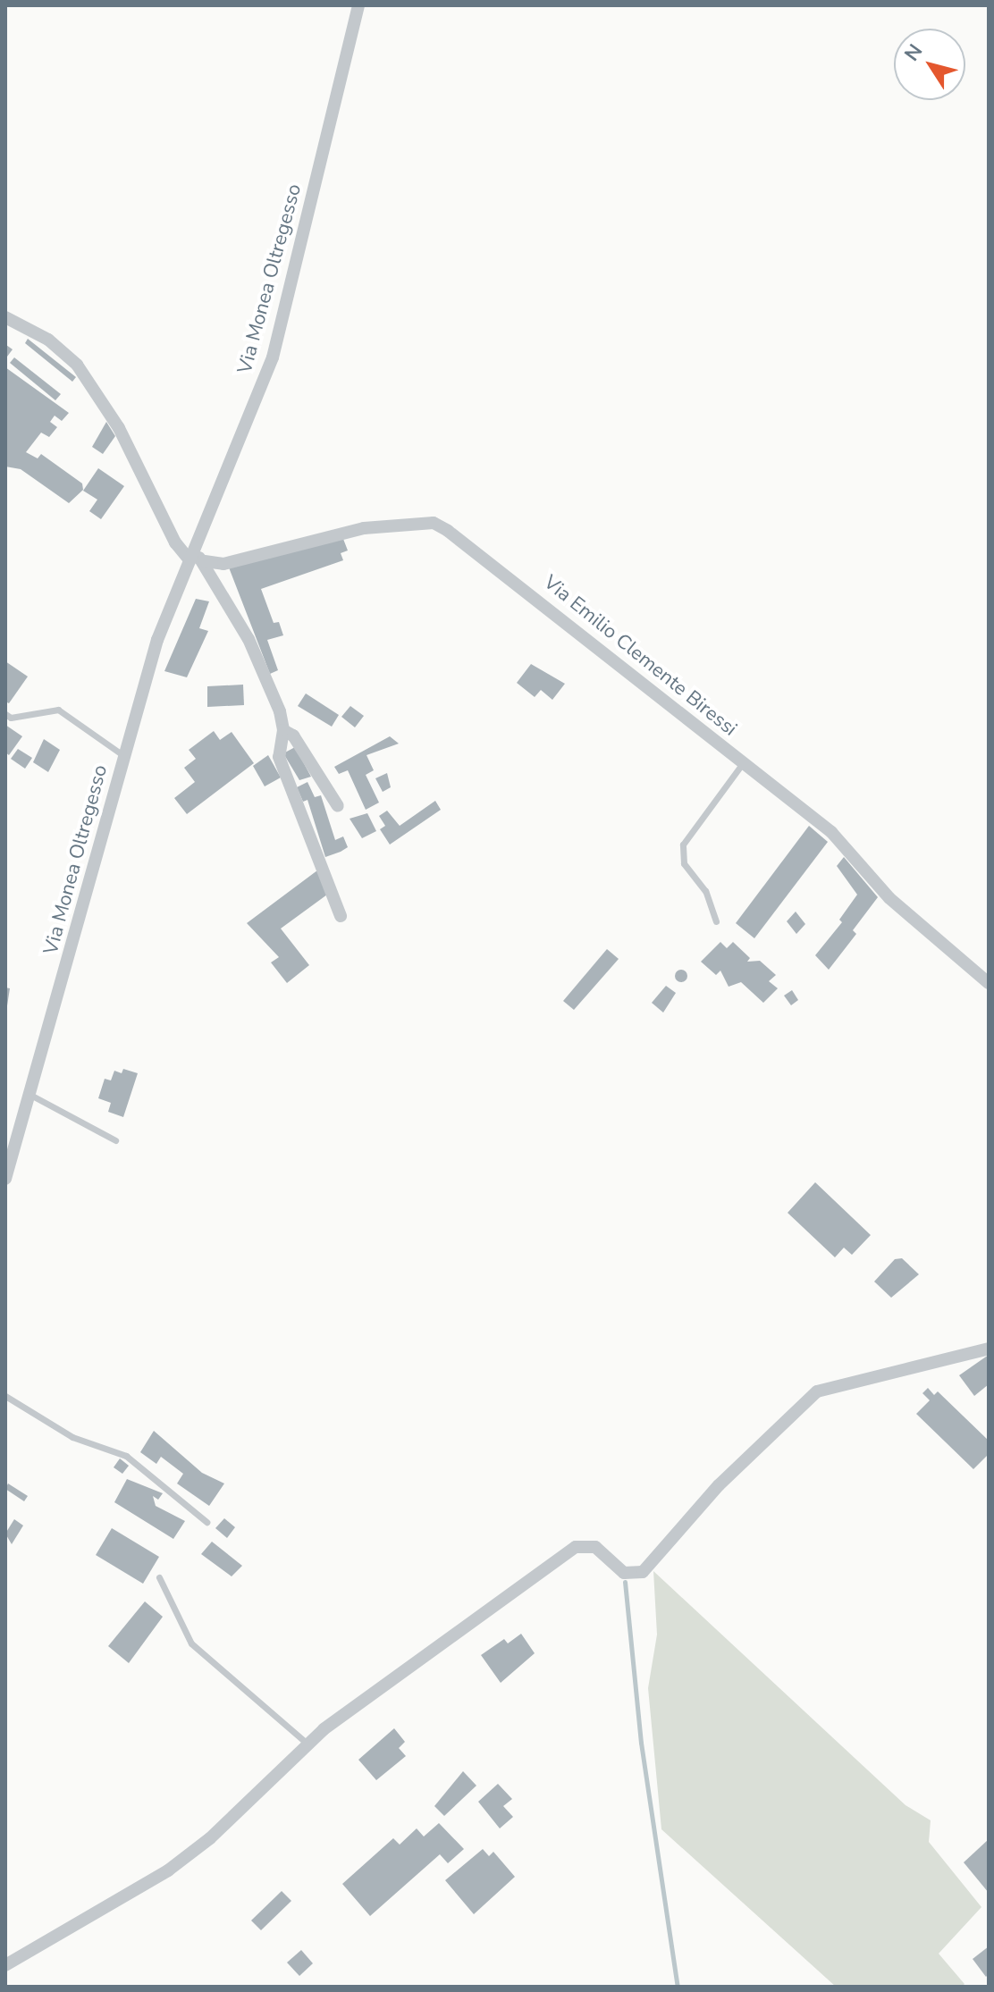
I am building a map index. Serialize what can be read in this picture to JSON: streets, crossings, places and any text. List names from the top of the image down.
{
  "streets": {
    "street": ["Via Monea Oltregesso", "Via Emilio Clemente Biressi"]
  },
  "north": "top left"
}
